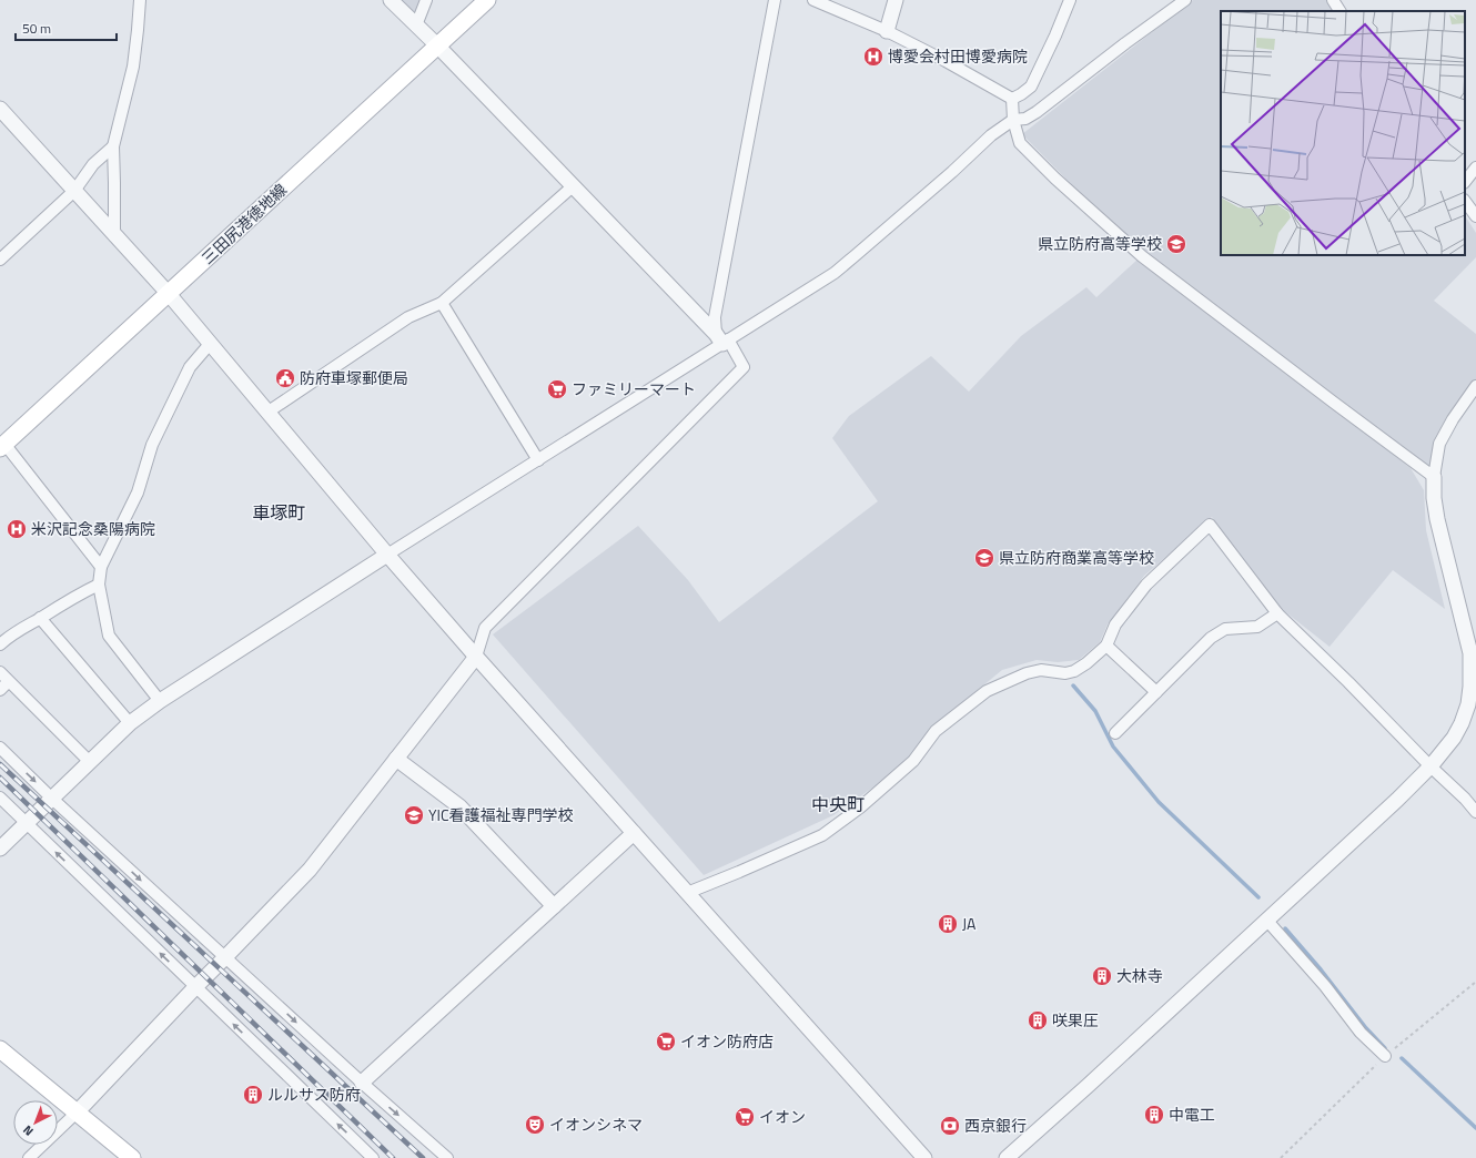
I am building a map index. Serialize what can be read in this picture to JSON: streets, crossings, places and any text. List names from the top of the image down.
{
  "streets": {
    "main road": ["三田尻港徳地線"]
  },
  "districts": ["車塚町", "中央町"],
  "places": {
    "hospital": ["博愛会村田博愛病院", "米沢記念桑陽病院"],
    "school or university": ["県立防府高等学校", "県立防府商業高等学校", "YIC看護福祉専門学校"],
    "public building": ["防府車塚郵便局"],
    "supermarket": ["ファミリーマート", "イオン防府店", "イオン"],
    "building": [
      "JA",
      "大林寺",
      "咲果圧",
      "ルルサス防府",
      "中電工"
    ],
    "theatre": ["イオンシネマ"],
    "bank": ["西京銀行"]
  },
  "scale_bar": "50 m",
  "north": "bottom left"
}
